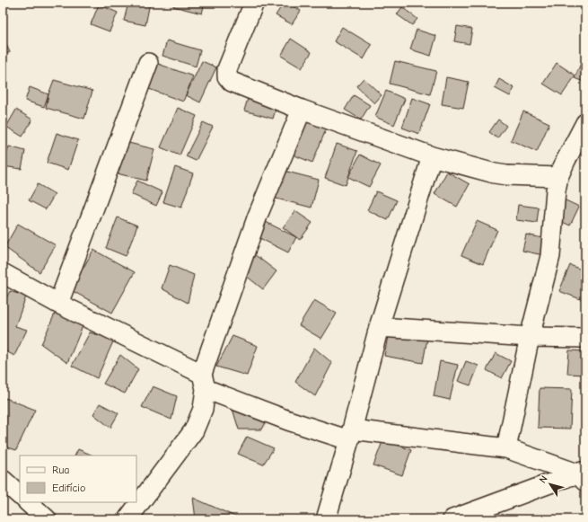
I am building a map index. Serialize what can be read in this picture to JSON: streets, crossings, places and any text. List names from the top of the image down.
{
  "legend": ["Rua", "Edifício"],
  "north": "top left"
}
